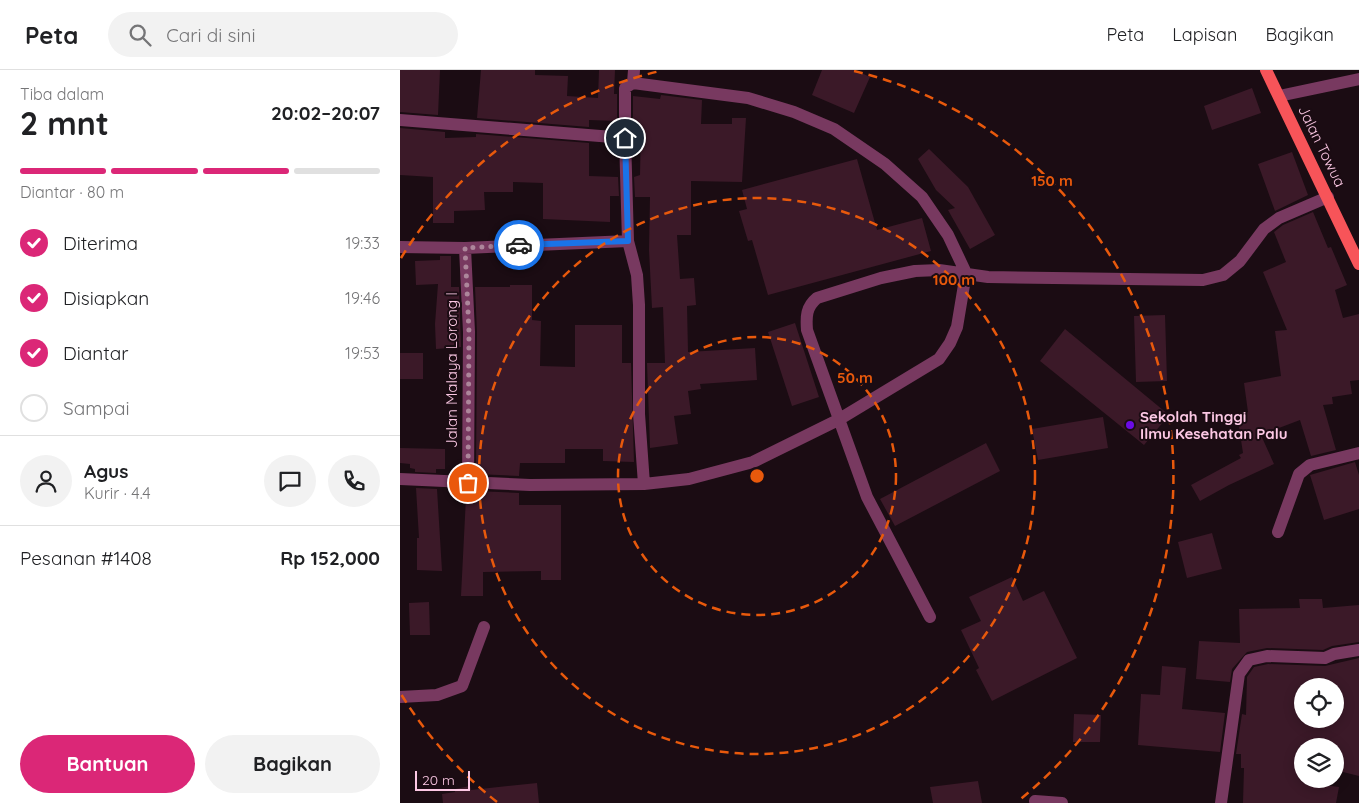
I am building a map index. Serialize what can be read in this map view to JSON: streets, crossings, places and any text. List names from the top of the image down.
{
  "streets": {
    "main road": ["Jalan Towua"],
    "street": ["Jalan Malaya Lorong I"]
  },
  "places": ["Sekolah Tinggi Ilmu Kesehatan Palu"],
  "scale_bar": "20 m",
  "page": {
    "header": "Peta",
    "search": "Cari di sini",
    "nav": ["Peta", "Lapisan", "Bagikan"],
    "heading": ["2 mnt", "Tiba dalam", "20:02–20:07"],
    "panel": [
      "Agus",
      "Kurir · 4.4",
      "Pesanan #1408",
      "Rp 152,000"
    ],
    "bar": "Diantar · 80 m",
    "list": [
      ["Diterima", "19:33"],
      ["Disiapkan", "19:46"],
      ["Diantar", "19:53"],
      "Sampai"
    ],
    "buttons": ["Bantuan", "Bagikan"],
    "scale": "20 m"
  },
  "rings": ["150 m", "100 m", "50 m"]
}
